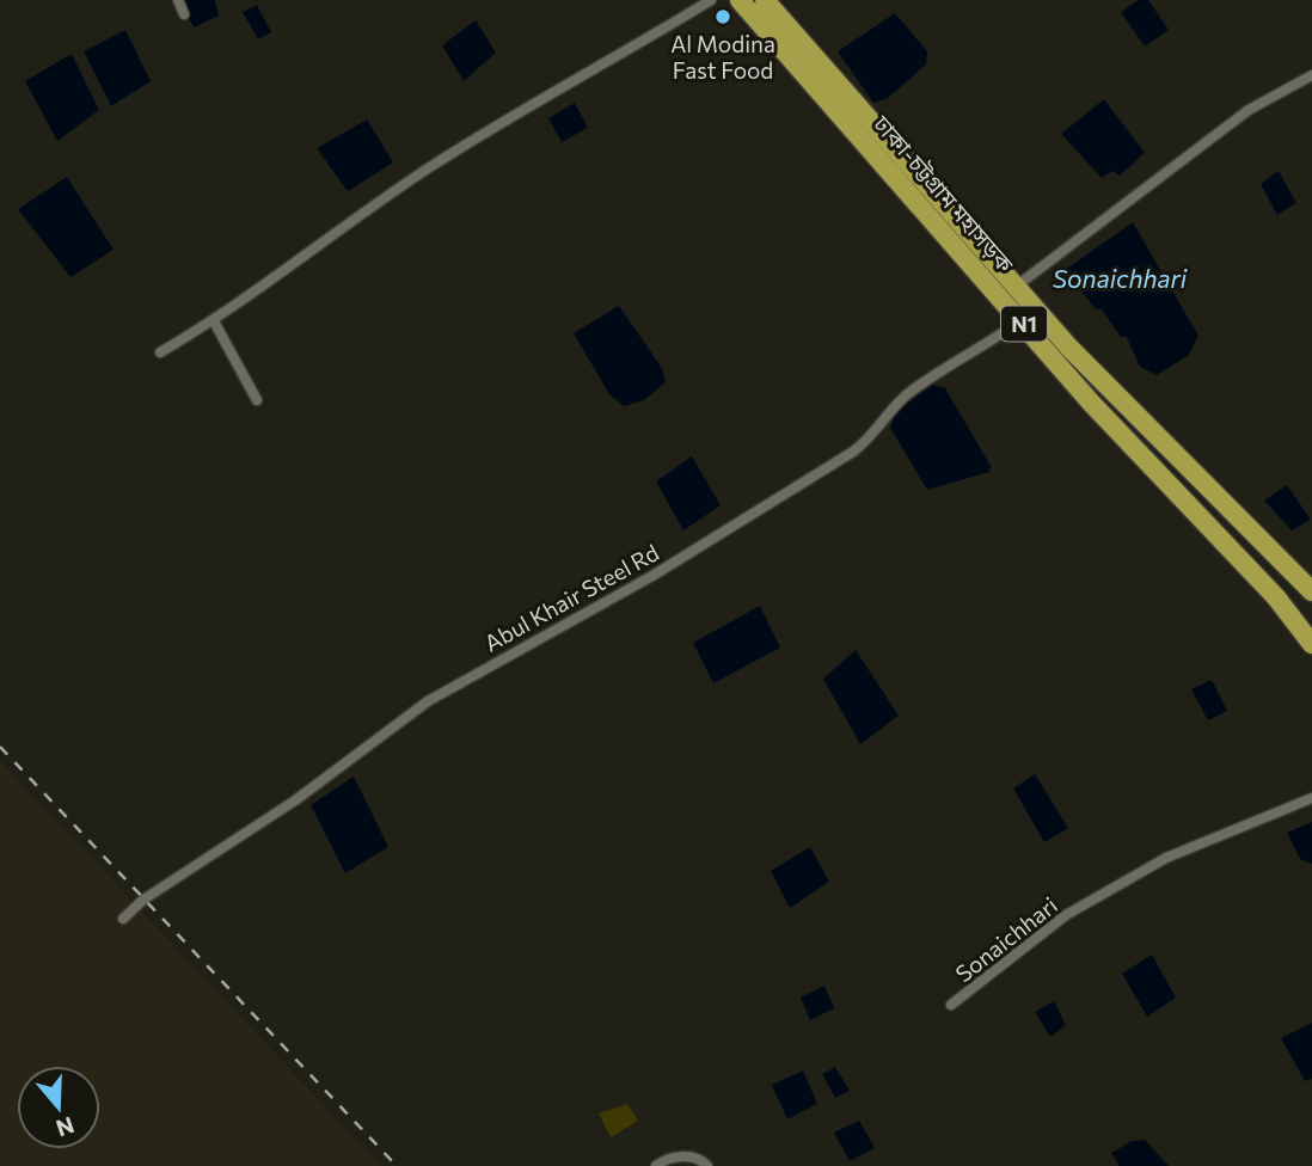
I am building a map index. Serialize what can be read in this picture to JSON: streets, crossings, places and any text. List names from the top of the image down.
{
  "streets": {
    "highway": ["ঢাকা-চট্টগ্রাম মহাসড়ক", "N1"],
    "street": ["Abul Khair Steel Rd", "Sonaichhari"]
  },
  "crossings": [
    ["ঢাকা-চট্টগ্রাম মহাসড়ক", "Abul Khair Steel Rd"]
  ],
  "water": ["Sonaichhari"],
  "places": ["Al Modina Fast Food"],
  "north": "bottom"
}
